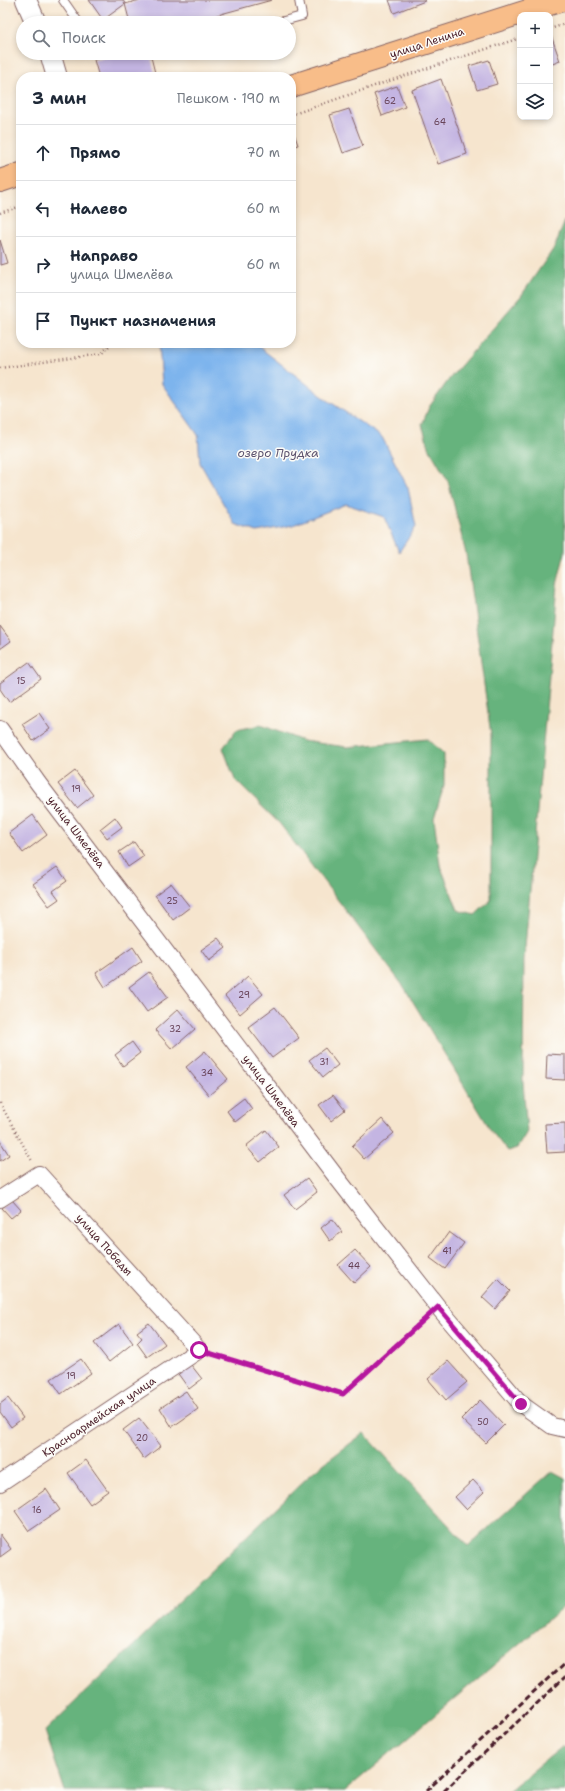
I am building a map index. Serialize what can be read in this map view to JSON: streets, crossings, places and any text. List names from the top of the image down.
{
  "streets": {
    "highway": ["улица Ленина"],
    "street": ["улица Шмелёва", "улица Победы", "Красноармейская улица"]
  },
  "crossings": [
    ["улица Победы", "Красноармейская улица"]
  ],
  "water": ["озеро Прудка"],
  "house_numbers": [
    "62",
    "64",
    "15",
    "19",
    "25",
    "29",
    "32",
    "31",
    "34",
    "41",
    "44",
    "19",
    "50",
    "20",
    "16"
  ],
  "page": {
    "map_buttons": ["+", "−"],
    "search": "Поиск",
    "heading": ["3 мин", "Пешком · 190 m"],
    "list": [
      ["Прямо", "70 m"],
      ["Налево", "60 m"],
      ["Направо", "улица Шмелёва", "60 m"],
      "Пункт назначения"
    ]
  }
}
